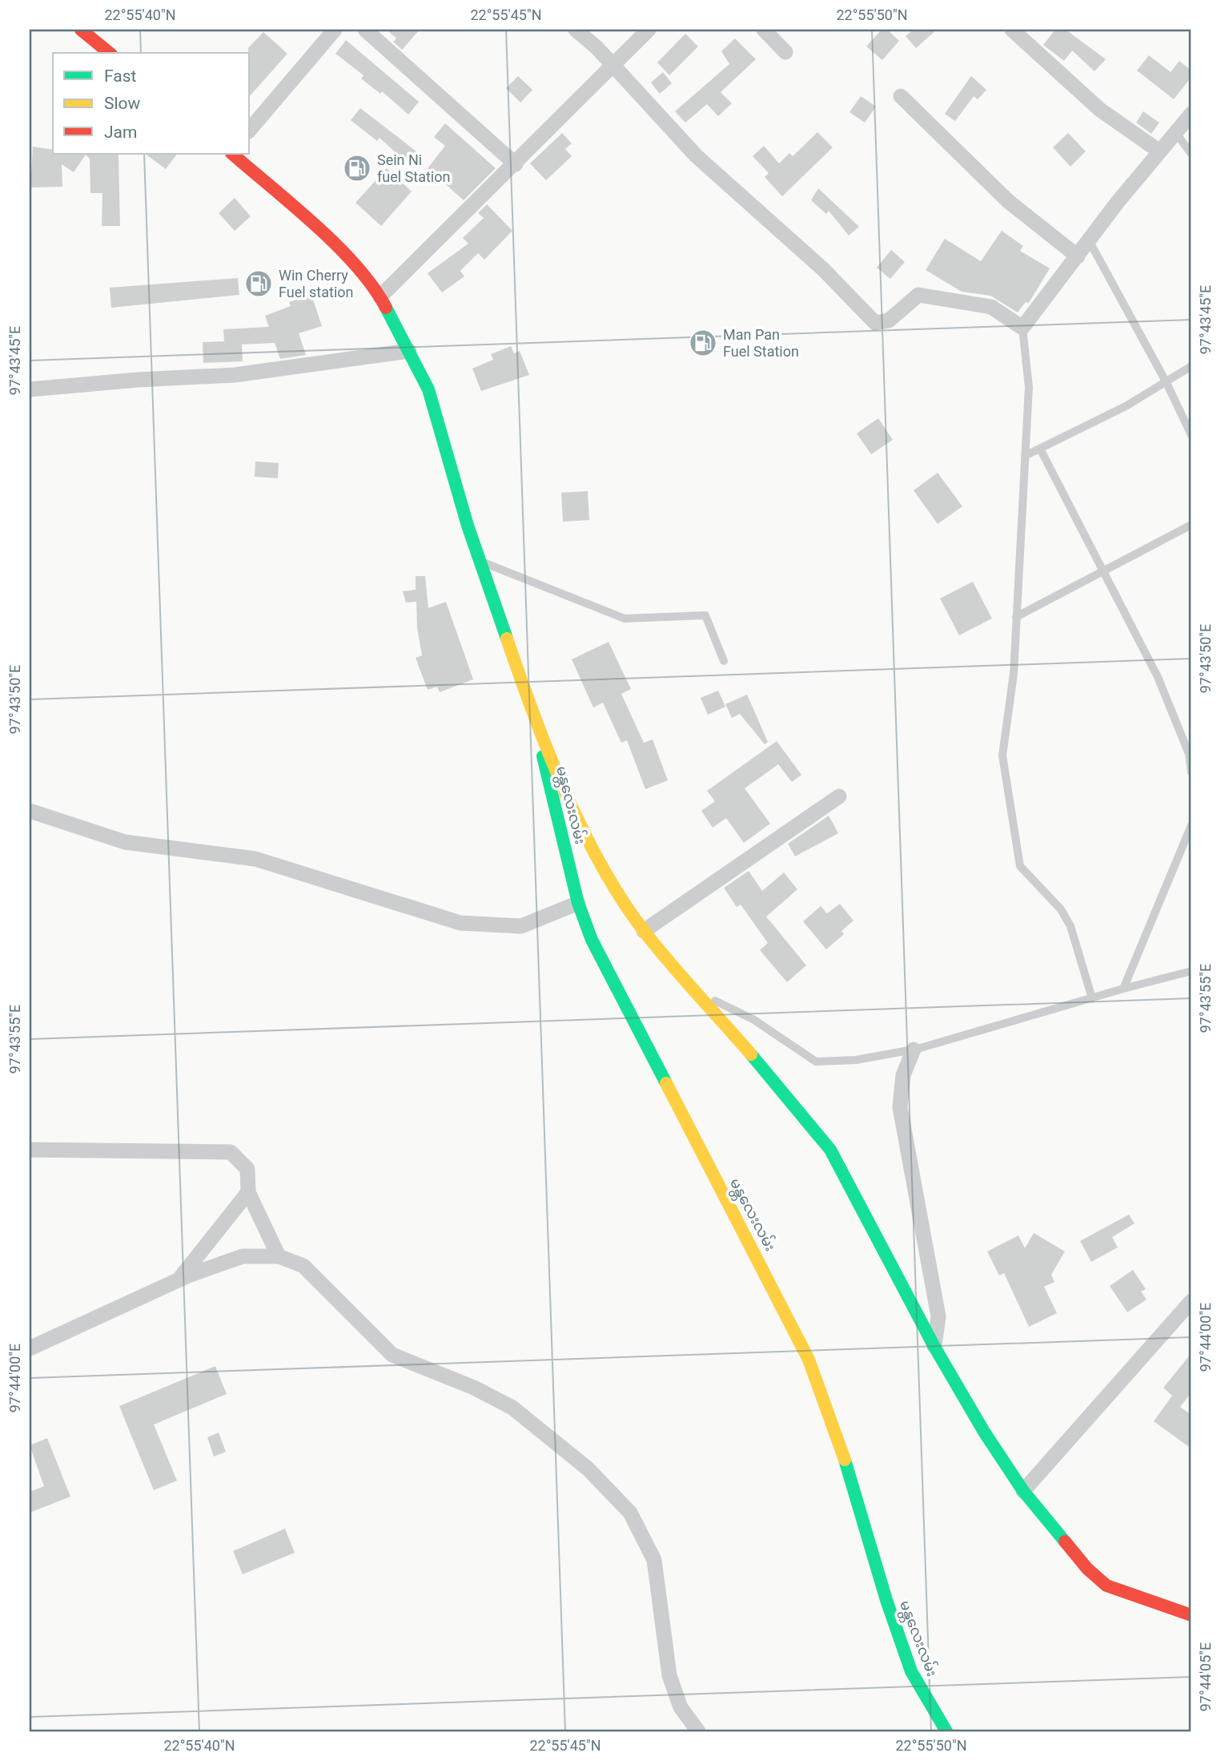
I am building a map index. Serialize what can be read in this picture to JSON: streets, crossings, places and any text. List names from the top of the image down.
{
  "streets": {
    "main road": ["မန္တလေးလမ်း"]
  },
  "places": {
    "fuel station": ["Sein Ni fuel Station", "Win Cherry Fuel station", "Man Pan Fuel Station"]
  },
  "legend": ["Fast", "Slow", "Jam"],
  "coordinates": [
    "22°55'40\"N",
    "22°55'45\"N",
    "22°55'50\"N",
    "97°43'45\"E",
    "97°43'50\"E",
    "97°43'55\"E",
    "97°44'00\"E",
    "97°44'05\"E"
  ]
}
